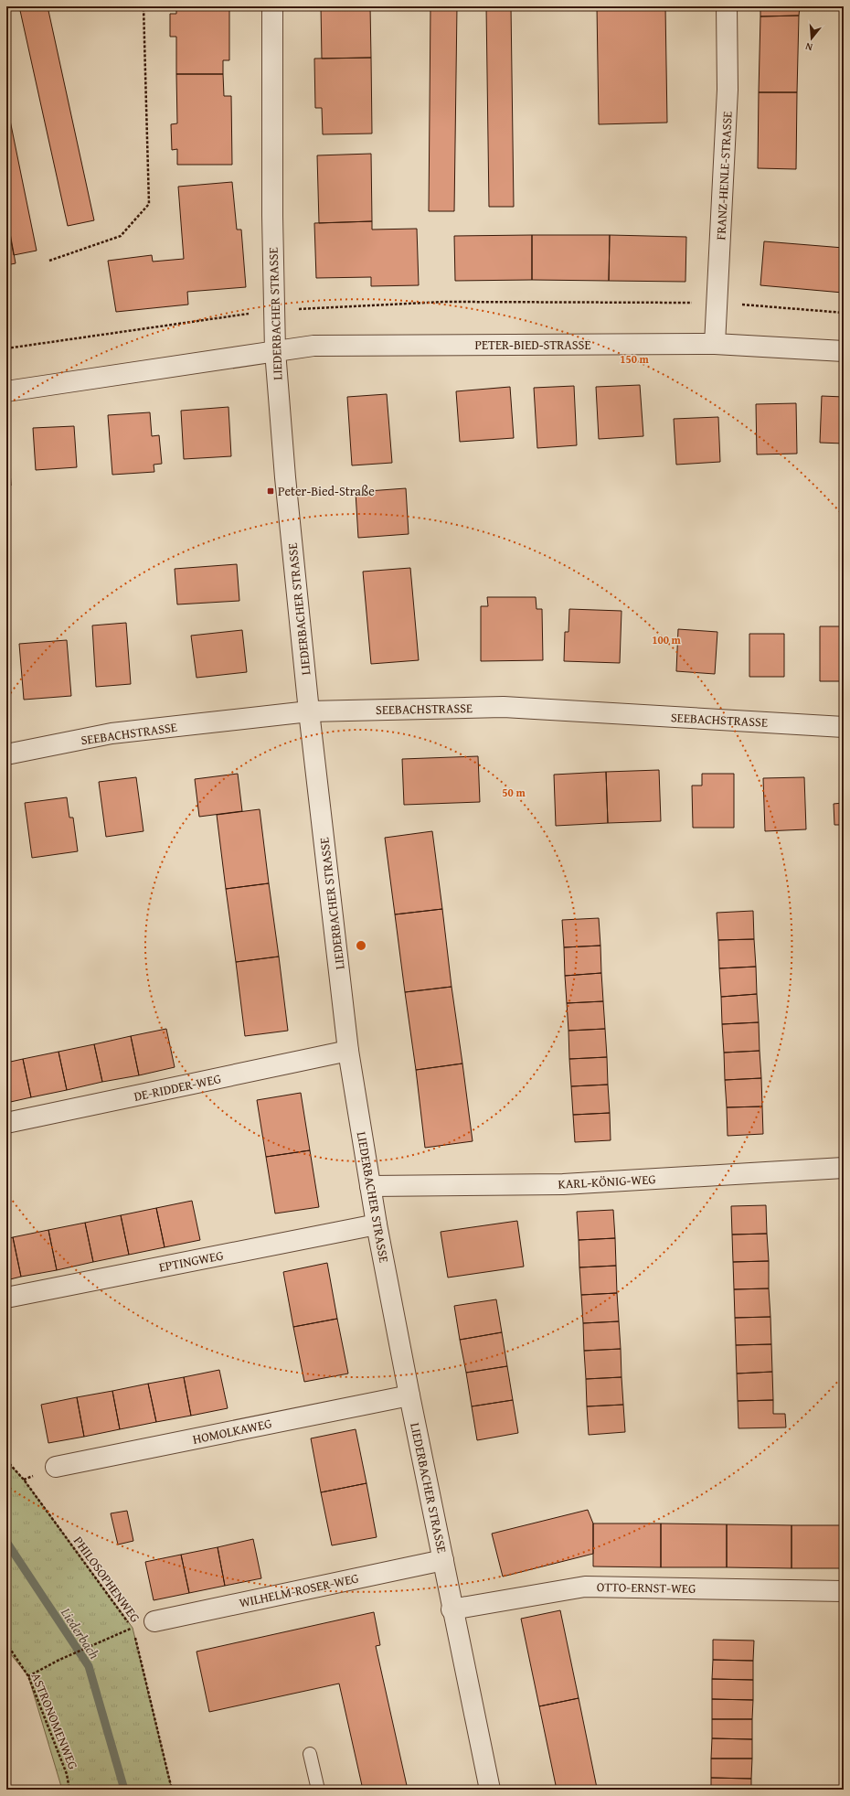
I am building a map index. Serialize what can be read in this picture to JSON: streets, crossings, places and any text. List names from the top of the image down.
{
  "streets": {
    "street": [
      "FRANZ-HENLE-STRASSE",
      "LIEDERBACHER STRASSE",
      "PETER-BIED-STRASSE",
      "SEEBACHSTRASSE",
      "DE-RIDDER-WEG",
      "KARL-KÖNIG-WEG",
      "EPTINGWEG",
      "HOMOLKAWEG",
      "OTTO-ERNST-WEG",
      "WILHELM-ROSER-WEG"
    ],
    "path": ["PHILOSOPHENWEG", "ASTRONOMENWEG"]
  },
  "crossings": [
    ["FRANZ-HENLE-STRASSE", "PETER-BIED-STRASSE"],
    ["LIEDERBACHER STRASSE", "PETER-BIED-STRASSE"],
    ["LIEDERBACHER STRASSE", "SEEBACHSTRASSE"],
    ["LIEDERBACHER STRASSE", "DE-RIDDER-WEG"],
    ["LIEDERBACHER STRASSE", "KARL-KÖNIG-WEG"],
    ["LIEDERBACHER STRASSE", "EPTINGWEG"],
    ["LIEDERBACHER STRASSE", "HOMOLKAWEG"],
    ["LIEDERBACHER STRASSE", "OTTO-ERNST-WEG"],
    ["LIEDERBACHER STRASSE", "WILHELM-ROSER-WEG"]
  ],
  "water": ["Liederbach"],
  "places": {
    "transit": ["Peter-Bied-Straße"]
  },
  "north": "bottom",
  "rings": ["150 m", "100 m", "50 m"]
}
